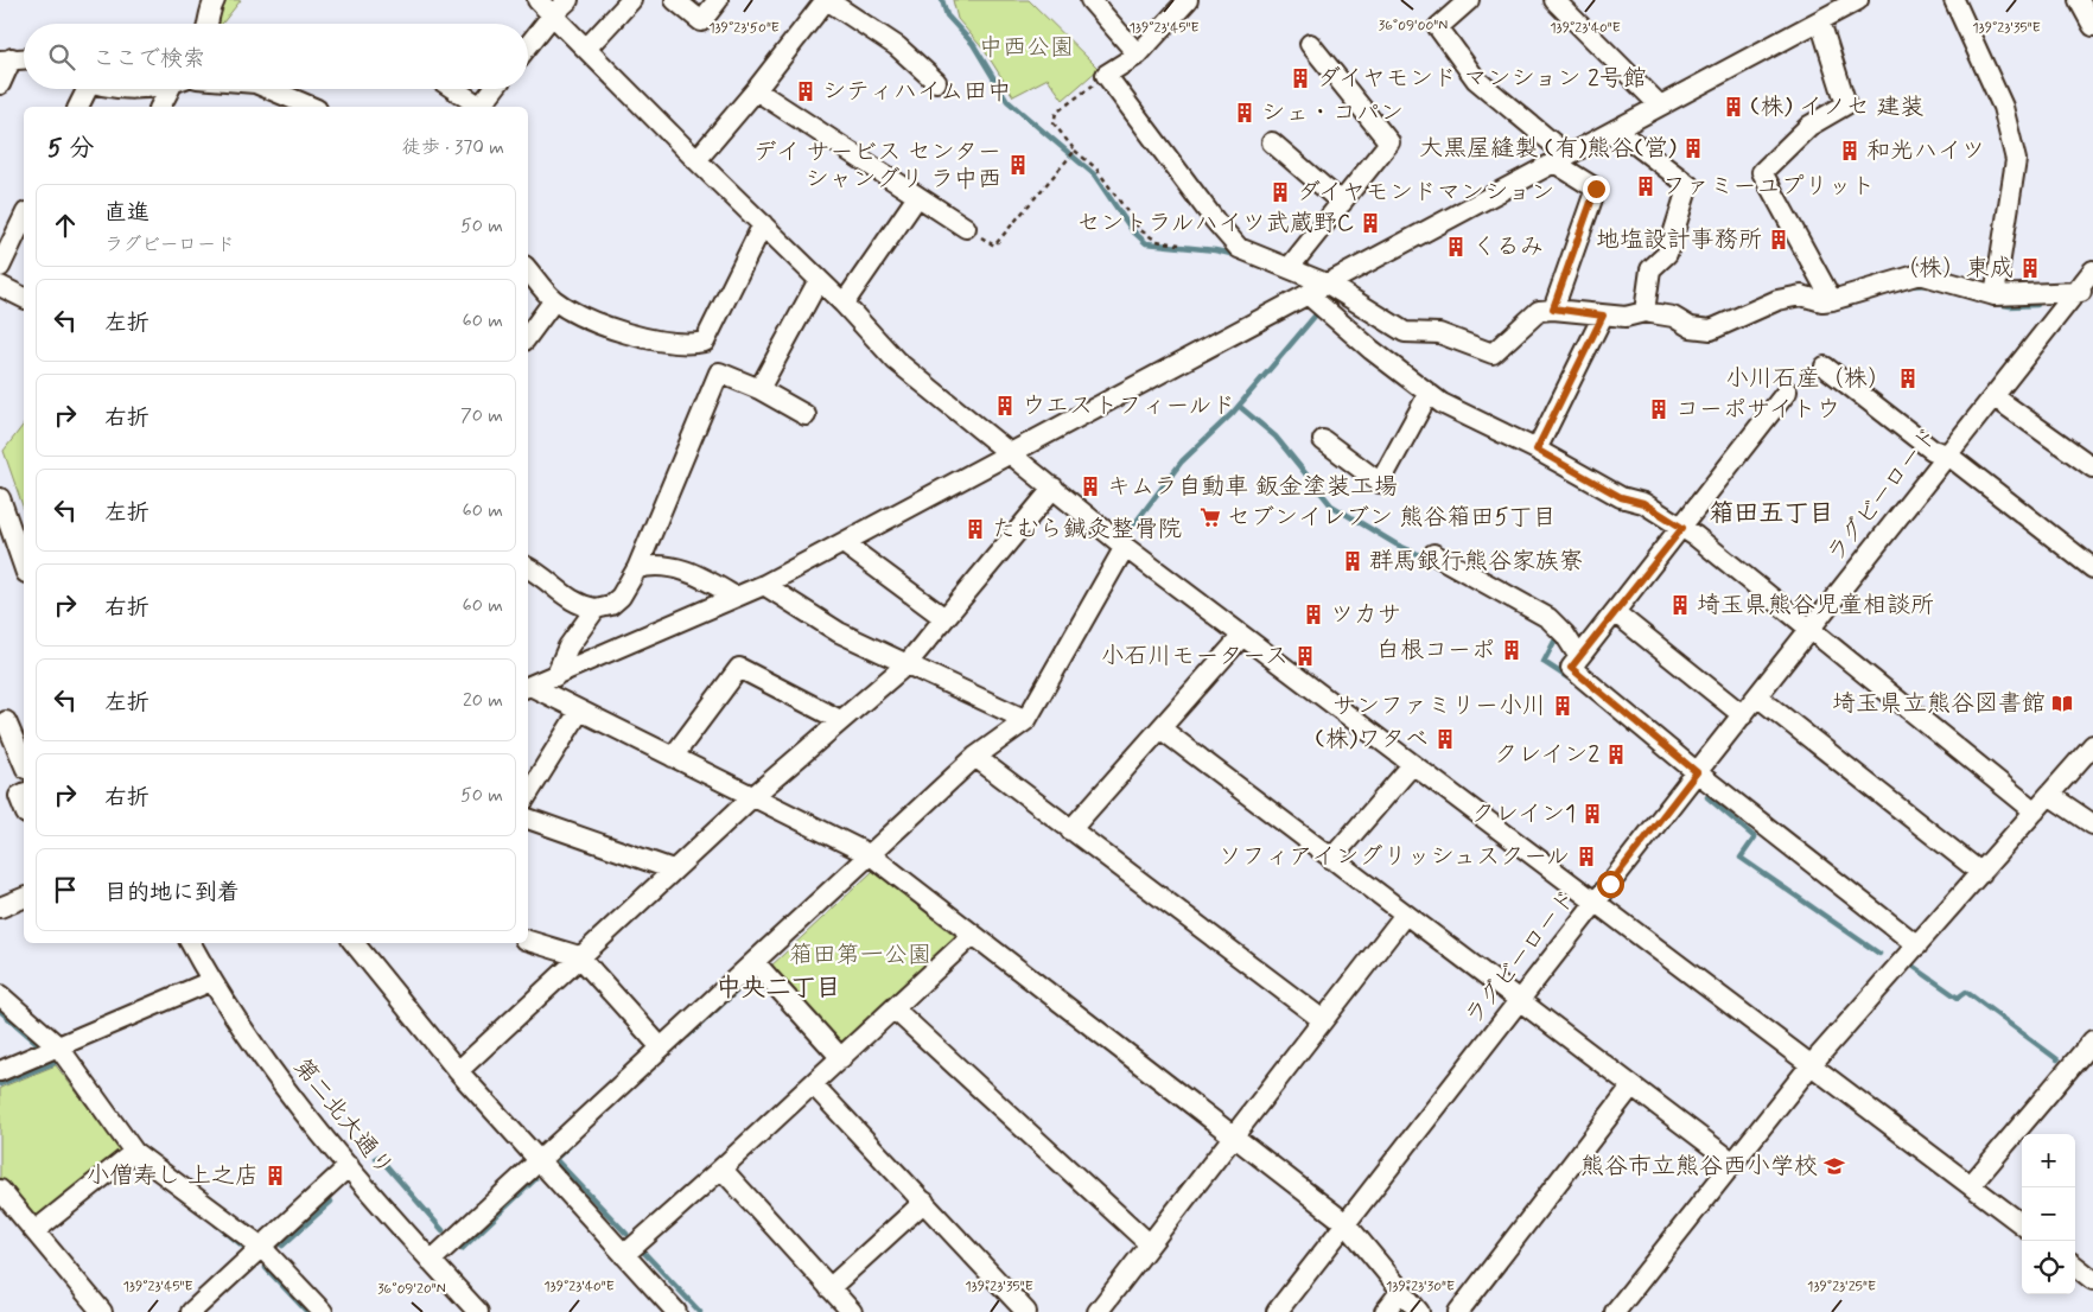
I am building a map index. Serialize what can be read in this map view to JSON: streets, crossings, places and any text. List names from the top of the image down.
{
  "streets": {
    "street": ["ラグビーロード", "第二北大通り"]
  },
  "districts": ["箱田五丁目", "中央二丁目"],
  "parks": ["中西公園", "箱田第一公園"],
  "places": {
    "building": [
      "ダイヤモンド マンション 2号館",
      "シティハイム田中",
      "(株) イノセ 建装",
      "シェ・コパン",
      "大黒屋縫製 (有)熊谷(営)",
      "和光ハイツ",
      "デイ サービス センター シャングリ ラ中西",
      "ファミーユプリット",
      "ダイヤモンドマンション",
      "セントラルハイツ武蔵野C",
      "地塩設計事務所",
      "くるみ",
      "（株）東成",
      "小川石産（株）",
      "ウエストフィールド",
      "コーポサイトウ",
      "キムラ自動車 鈑金塗装工場",
      "たむら鍼灸整骨院",
      "群馬銀行熊谷家族寮",
      "埼玉県熊谷児童相談所",
      "ツカサ",
      "白根コーポ",
      "小石川モータース",
      "サンファミリー小川",
      "(株)ワタベ",
      "クレイン2",
      "クレイン1",
      "ソフィアイングリッシュスクール",
      "小僧寿し 上之店"
    ],
    "supermarket": ["セブンイレブン 熊谷箱田5丁目"],
    "library": ["埼玉県立熊谷図書館"],
    "school or university": ["熊谷市立熊谷西小学校"]
  },
  "page": {
    "search": "ここで検索",
    "heading": ["5 分", "徒歩 · 370 m"],
    "list": [
      ["直進", "ラグビーロード", "50 m"],
      ["左折", "60 m"],
      ["右折", "70 m"],
      ["左折", "60 m"],
      ["右折", "60 m"],
      ["左折", "20 m"],
      ["右折", "50 m"],
      "目的地に到着"
    ],
    "map_buttons": ["+", "−"]
  },
  "coordinates": [
    "36°09'00\"N",
    "139°23'50\"E",
    "139°23'45\"E",
    "139°23'40\"E",
    "139°23'35\"E",
    "139°23'30\"E",
    "139°23'25\"E",
    "36°09'20\"N"
  ]
}
